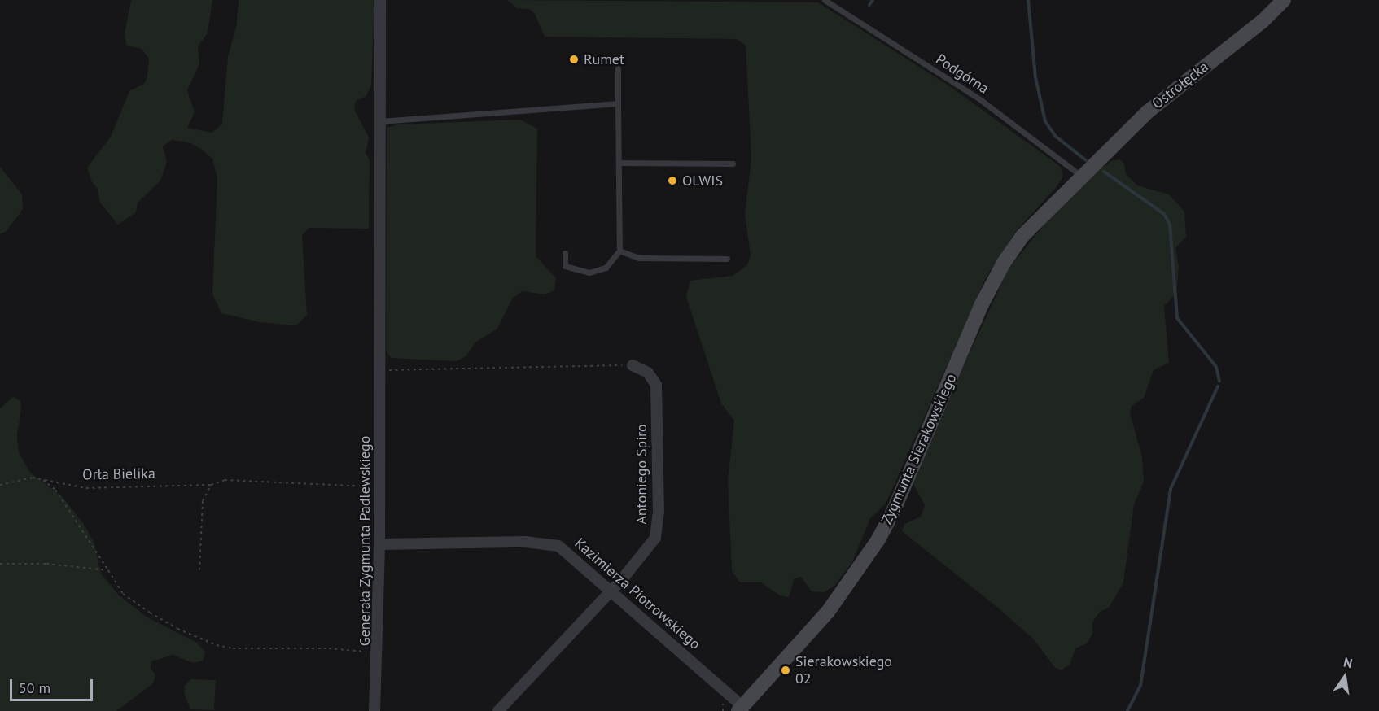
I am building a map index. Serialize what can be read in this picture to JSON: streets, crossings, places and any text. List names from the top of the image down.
{
  "streets": {
    "street": [
      "Ostrołęcka",
      "Zygmunta Sierakowskiego",
      "Antoniego Spiro",
      "Generała Zygmunta Padlewskiego",
      "Kazimierza Piotrowskiego"
    ],
    "lane": ["Podgórna"],
    "path": ["Orła Bielika"]
  },
  "crossings": [
    ["Podgórna", "Ostrołęcka"],
    ["Podgórna", "Zygmunta Sierakowskiego"],
    ["Ostrołęcka", "Zygmunta Sierakowskiego"],
    ["Zygmunta Sierakowskiego", "Kazimierza Piotrowskiego"],
    ["Orła Bielika", "Generała Zygmunta Padlewskiego"],
    ["Antoniego Spiro", "Kazimierza Piotrowskiego"],
    ["Generała Zygmunta Padlewskiego", "Kazimierza Piotrowskiego"]
  ],
  "places": ["Rumet", "OLWIS", "Sierakowskiego 02"],
  "scale_bar": "50 m",
  "north": "top"
}
